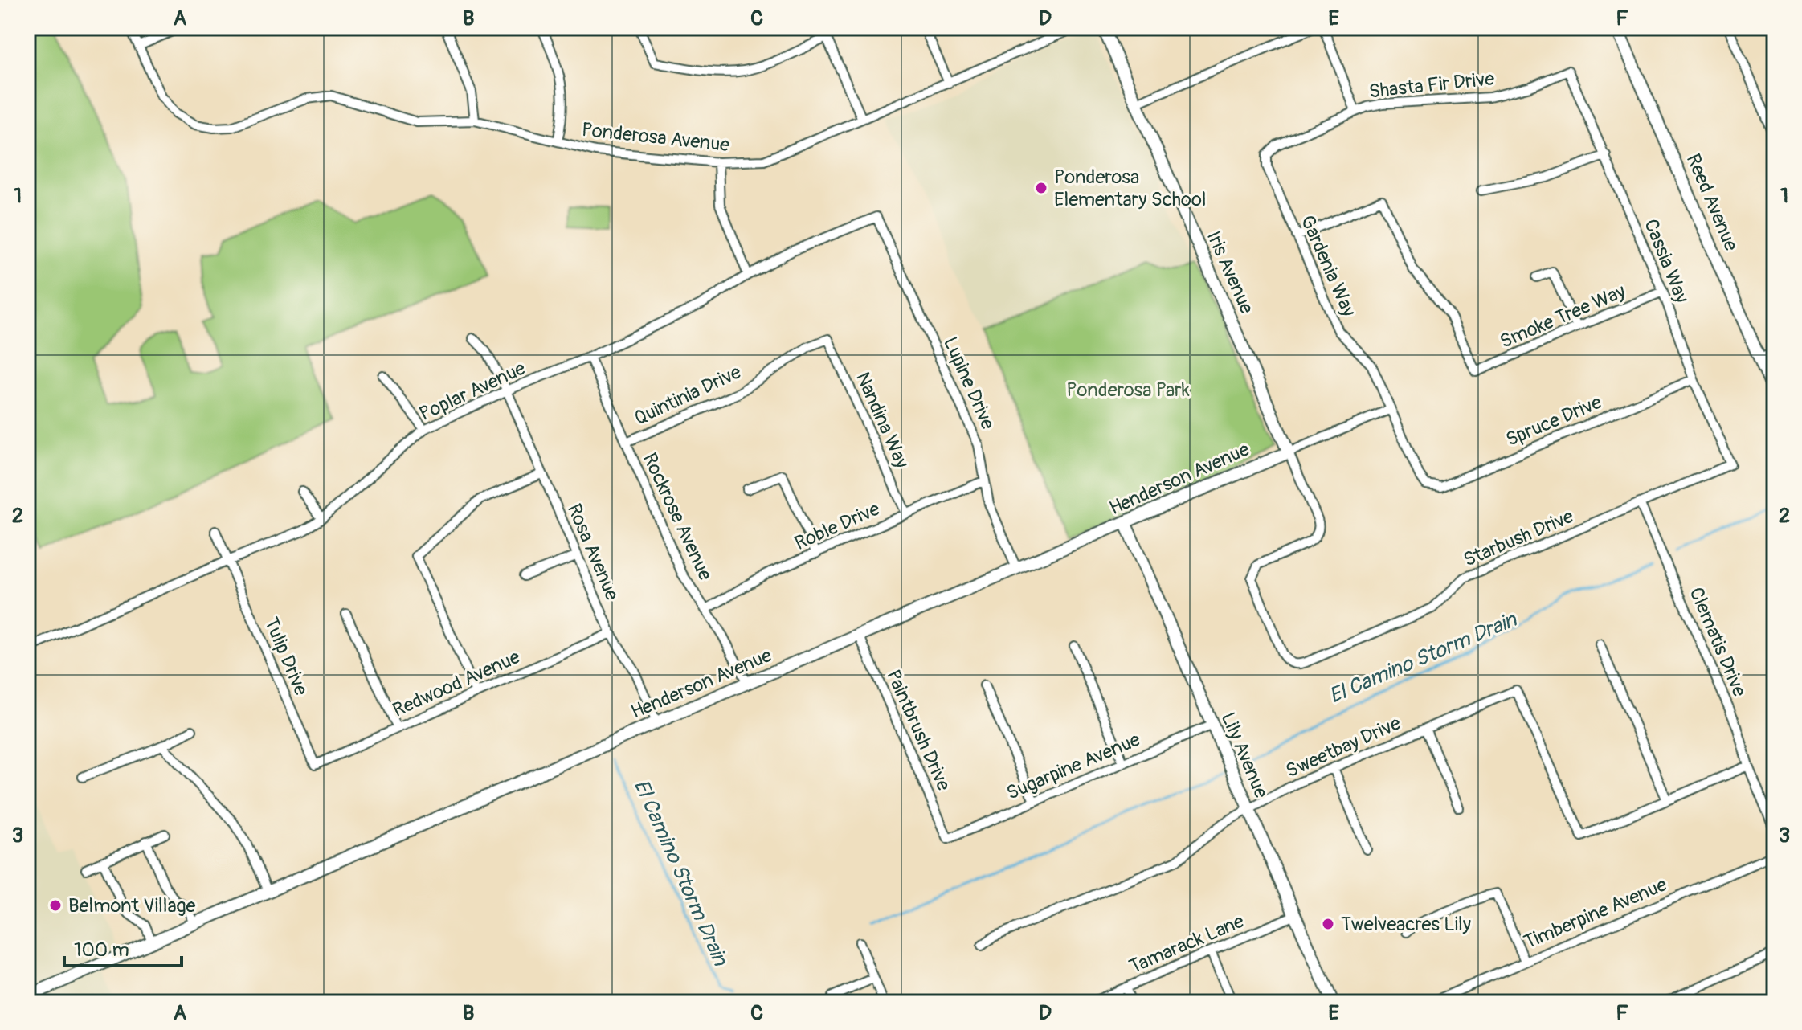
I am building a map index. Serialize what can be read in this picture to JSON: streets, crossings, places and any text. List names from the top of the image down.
{
  "streets": {
    "street": [
      "Shasta Fir Drive",
      "Ponderosa Avenue",
      "Reed Avenue",
      "Cassia Way",
      "Gardenia Way",
      "Iris Avenue",
      "Smoke Tree Way",
      "Lupine Drive",
      "Poplar Avenue",
      "Quintinia Drive",
      "Nandina Way",
      "Spruce Drive",
      "Henderson Avenue",
      "Rockrose Avenue",
      "Roble Drive",
      "Starbush Drive",
      "Rosa Avenue",
      "Clematis Drive",
      "Tulip Drive",
      "Redwood Avenue",
      "Paintbrush Drive",
      "Sweetbay Drive",
      "Lily Avenue",
      "Sugarpine Avenue",
      "Timberpine Avenue",
      "Tamarack Lane"
    ]
  },
  "crossings": [
    ["Shasta Fir Drive", "Cassia Way"],
    ["Shasta Fir Drive", "Gardenia Way"],
    ["Cassia Way", "Smoke Tree Way"],
    ["Cassia Way", "Spruce Drive"],
    ["Cassia Way", "Starbush Drive"],
    ["Gardenia Way", "Smoke Tree Way"],
    ["Gardenia Way", "Spruce Drive"],
    ["Gardenia Way", "Henderson Avenue"],
    ["Iris Avenue", "Henderson Avenue"],
    ["Iris Avenue", "Starbush Drive"],
    ["Lupine Drive", "Poplar Avenue"],
    ["Lupine Drive", "Henderson Avenue"],
    ["Lupine Drive", "Roble Drive"],
    ["Poplar Avenue", "Rockrose Avenue"],
    ["Poplar Avenue", "Rosa Avenue"],
    ["Poplar Avenue", "Tulip Drive"],
    ["Quintinia Drive", "Nandina Way"],
    ["Quintinia Drive", "Rockrose Avenue"],
    ["Nandina Way", "Roble Drive"],
    ["Henderson Avenue", "Rockrose Avenue"],
    ["Henderson Avenue", "Rosa Avenue"],
    ["Henderson Avenue", "Paintbrush Drive"],
    ["Henderson Avenue", "Lily Avenue"],
    ["Rockrose Avenue", "Roble Drive"],
    ["Starbush Drive", "Clematis Drive"],
    ["Rosa Avenue", "Redwood Avenue"],
    ["Tulip Drive", "Redwood Avenue"],
    ["Paintbrush Drive", "Sugarpine Avenue"],
    ["Sweetbay Drive", "Lily Avenue"],
    ["Lily Avenue", "Sugarpine Avenue"],
    ["Lily Avenue", "Tamarack Lane"]
  ],
  "water": ["El Camino Storm Drain"],
  "parks": ["Ponderosa Park"],
  "places": ["Ponderosa Elementary School", "Belmont Village", "Twelveacres Lily"],
  "scale_bar": "100 m",
  "grid": {
    "columns": [
      "A",
      "B",
      "C",
      "D",
      "E",
      "F"
    ],
    "rows": ["1", "2", "3"]
  }
}
